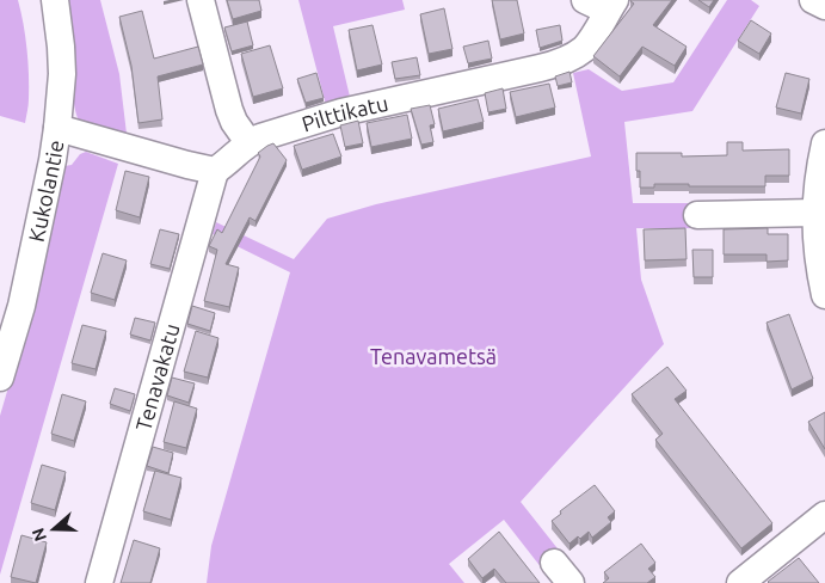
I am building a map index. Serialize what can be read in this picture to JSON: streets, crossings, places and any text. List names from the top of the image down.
{
  "streets": {
    "street": ["Pilttikatu", "Kukolantie", "Tenavakatu"]
  },
  "crossings": [
    ["Pilttikatu", "Tenavakatu"]
  ],
  "parks": ["Tenavametsä"],
  "north": "left"
}
